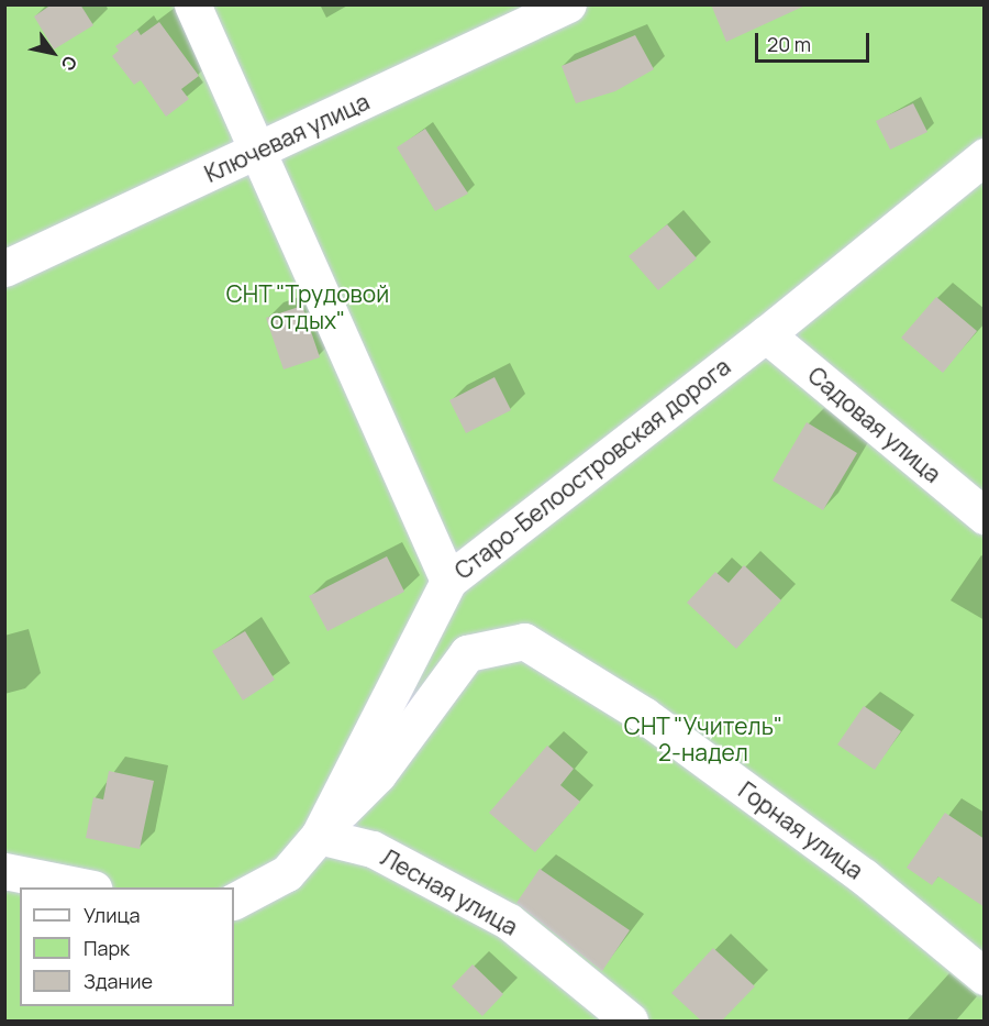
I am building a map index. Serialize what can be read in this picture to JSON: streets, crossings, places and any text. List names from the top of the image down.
{
  "streets": {
    "street": [
      "Ключевая улица",
      "Садовая улица",
      "Старо-Белоостровская дорога",
      "Горная улица",
      "Лесная улица"
    ]
  },
  "crossings": [
    ["Садовая улица", "Старо-Белоостровская дорога"],
    ["Старо-Белоостровская дорога", "Горная улица"],
    ["Старо-Белоостровская дорога", "Лесная улица"],
    ["Горная улица", "Лесная улица"]
  ],
  "parks": ["СНТ \"Трудовой отдых\"", "СНТ \"Учитель\" 2-надел"],
  "legend": ["Улица", "Парк", "Здание"],
  "scale_bar": "20 m",
  "north": "bottom right"
}
